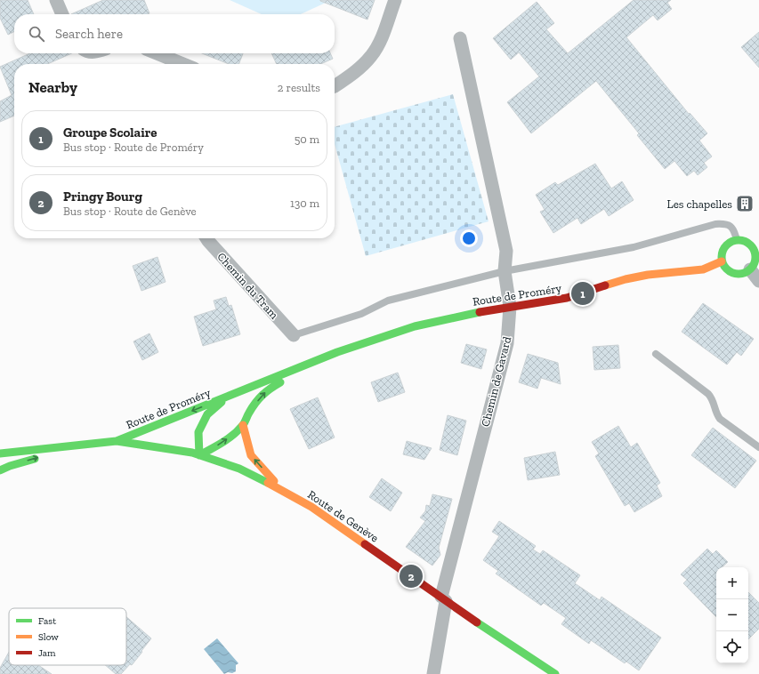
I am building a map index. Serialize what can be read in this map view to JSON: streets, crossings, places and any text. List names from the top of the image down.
{
  "streets": {
    "street": [
      "Chemin du Tram",
      "Route de Proméry",
      "Chemin de Gavard",
      "Route de Genève"
    ]
  },
  "crossings": [
    ["Route de Proméry", "Chemin de Gavard"],
    ["Route de Proméry", "Route de Genève"],
    ["Chemin de Gavard", "Route de Genève"]
  ],
  "places": {
    "building": ["Les chapelles"]
  },
  "legend": ["Fast", "Slow", "Jam"],
  "page": {
    "search": "Search here",
    "heading": ["Nearby", "2 results"],
    "list": [
      {
        "mark": "1",
        "name": "Groupe Scolaire",
        "note": "Bus stop · Route de Proméry",
        "value": "50 m"
      },
      {
        "mark": "2",
        "name": "Pringy Bourg",
        "note": "Bus stop · Route de Genève",
        "value": "130 m"
      }
    ],
    "pins": ["1", "2"],
    "map_buttons": ["+", "−"]
  }
}
